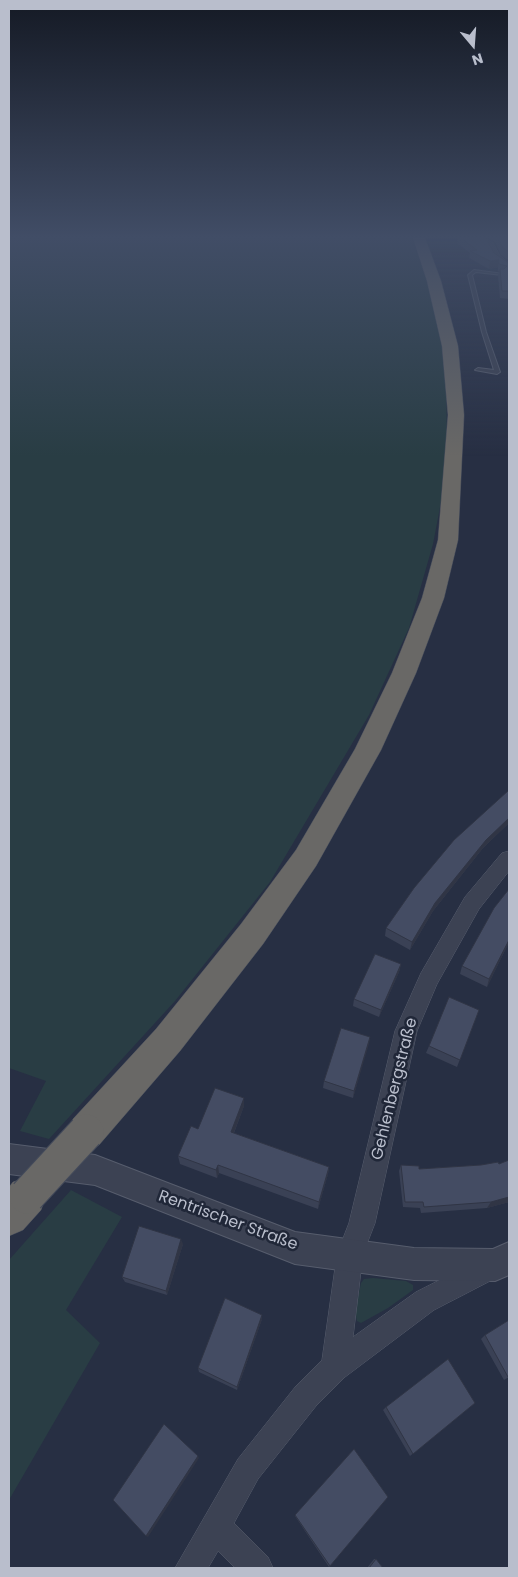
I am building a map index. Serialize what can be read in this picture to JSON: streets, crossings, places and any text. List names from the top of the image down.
{
  "streets": {
    "street": ["Gehlenbergstraße", "Rentrischer Straße"]
  },
  "crossings": [
    ["Gehlenbergstraße", "Rentrischer Straße"]
  ],
  "north": "bottom"
}
